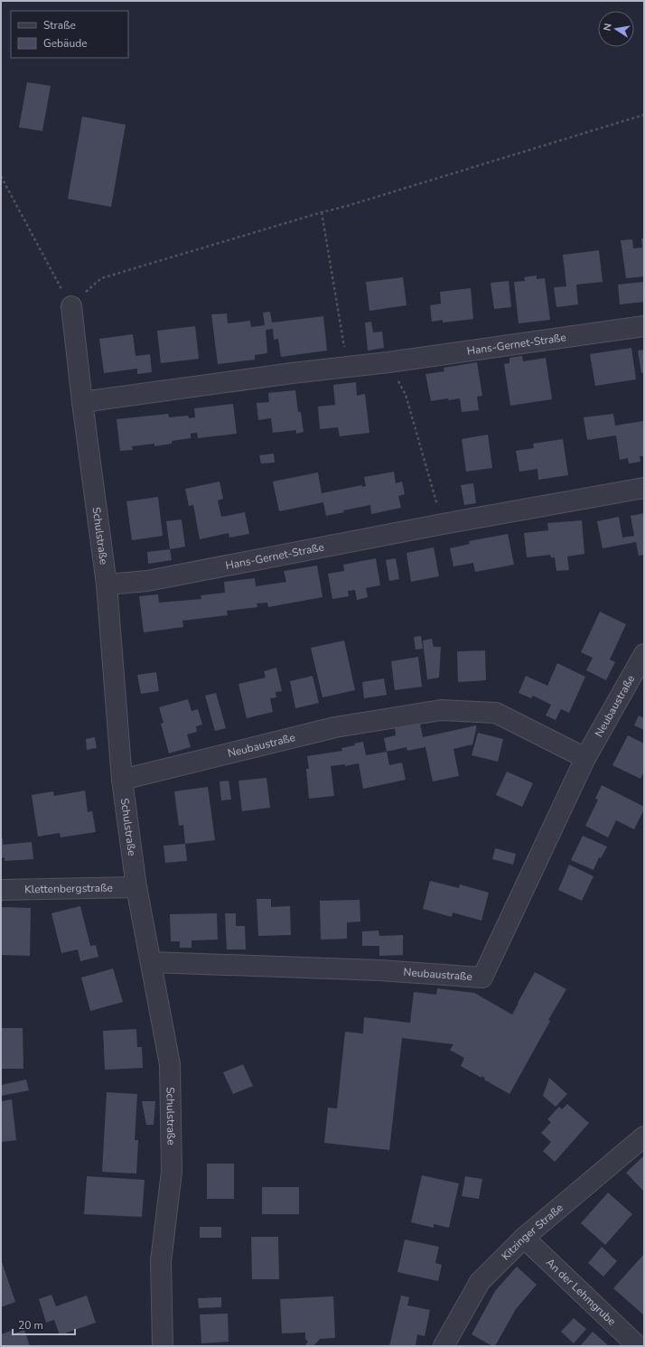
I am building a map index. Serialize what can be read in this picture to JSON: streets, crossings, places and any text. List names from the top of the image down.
{
  "streets": {
    "street": [
      "Hans-Gernet-Straße",
      "Schulstraße",
      "Neubaustraße",
      "Klettenbergstraße",
      "Kitzinger Straße",
      "An der Lehmgrube"
    ]
  },
  "crossings": [
    ["Hans-Gernet-Straße", "Schulstraße"],
    ["Schulstraße", "Neubaustraße"],
    ["Schulstraße", "Klettenbergstraße"],
    ["Kitzinger Straße", "An der Lehmgrube"]
  ],
  "legend": ["Straße", "Gebäude"],
  "scale_bar": "20 m",
  "north": "left"
}
